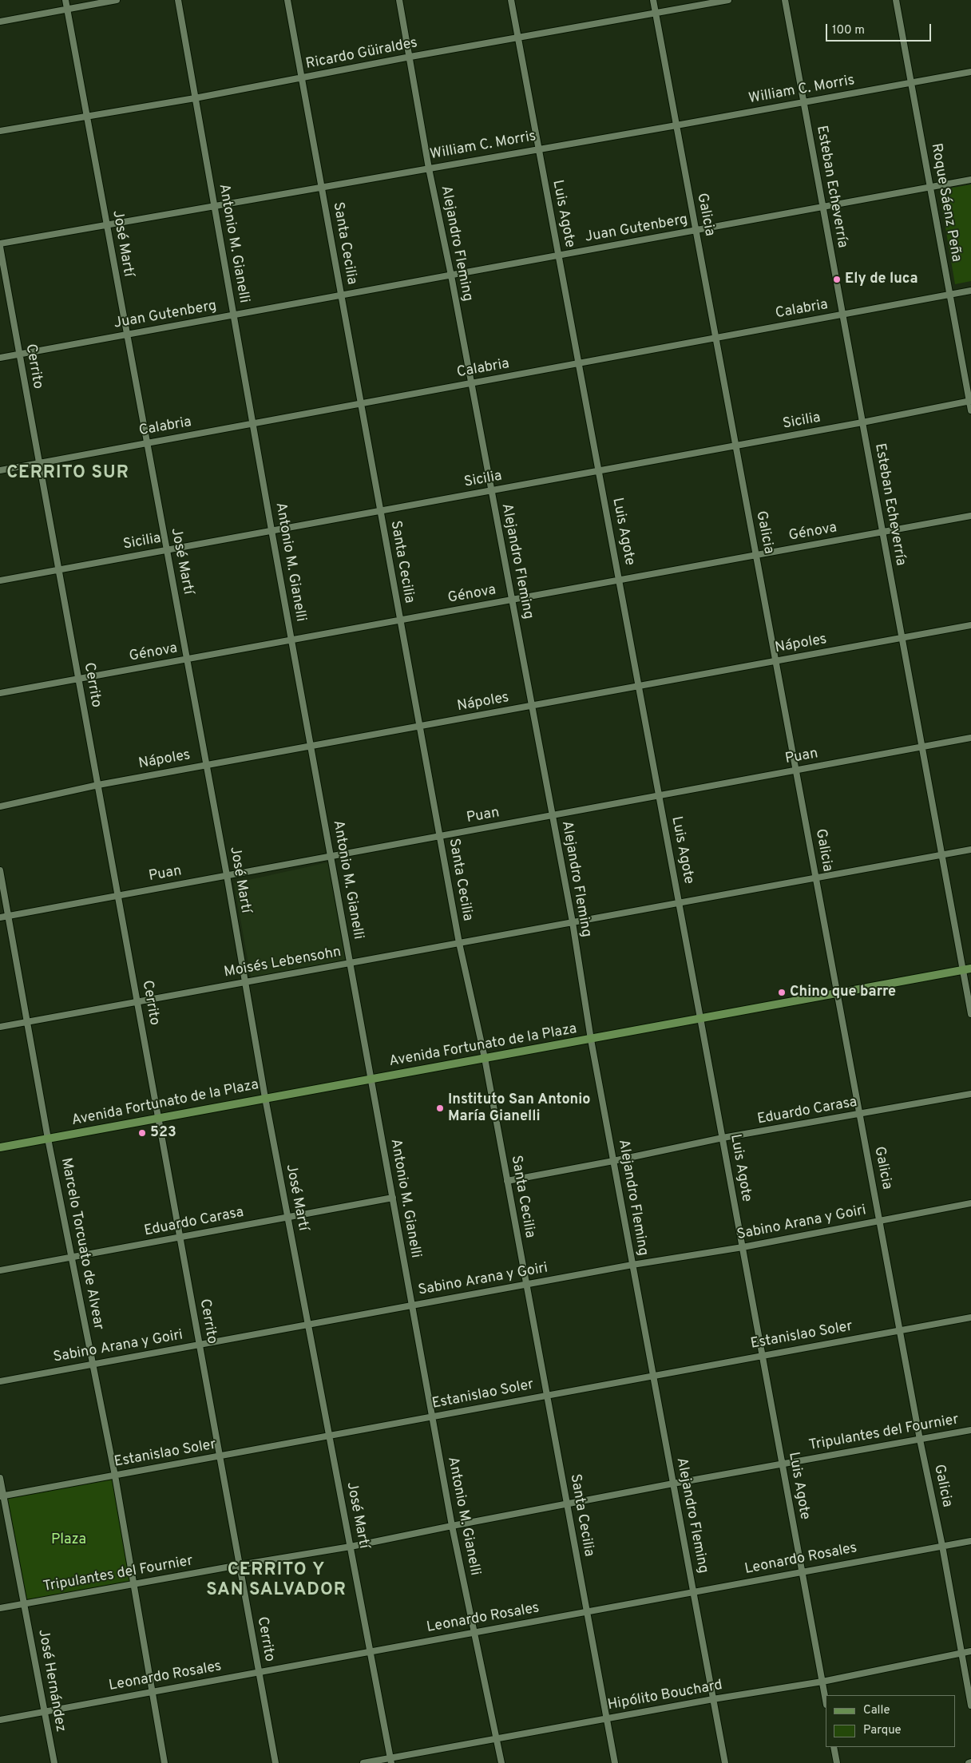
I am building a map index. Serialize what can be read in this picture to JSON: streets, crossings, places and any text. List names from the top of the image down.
{
  "streets": {
    "main road": ["Avenida Fortunato de la Plaza"],
    "street": [
      "Ricardo Güiraldes",
      "William C. Morris",
      "Esteban Echeverría",
      "Roque Sáenz Peña",
      "Luis Agote",
      "Galicia",
      "Juan Gutenberg",
      "José Martí",
      "Antonio M. Gianelli",
      "Santa Cecilia",
      "Alejandro Fleming",
      "Calabria",
      "Cerrito",
      "Sicilia",
      "Génova",
      "Nápoles",
      "Puan",
      "Moisés Lebensohn",
      "Eduardo Carasa",
      "Sabino Arana y Goiri",
      "Marcelo Torcuato de Alvear",
      "Estanislao Soler",
      "Tripulantes del Fournier",
      "Leonardo Rosales",
      "José Hernández",
      "Hipólito Bouchard"
    ]
  },
  "crossings": [
    ["Ricardo Güiraldes", "Luis Agote"],
    ["Ricardo Güiraldes", "Galicia"],
    ["Ricardo Güiraldes", "José Martí"],
    ["Ricardo Güiraldes", "Antonio M. Gianelli"],
    ["Ricardo Güiraldes", "Santa Cecilia"],
    ["Ricardo Güiraldes", "Alejandro Fleming"],
    ["William C. Morris", "Esteban Echeverría"],
    ["William C. Morris", "Roque Sáenz Peña"],
    ["William C. Morris", "Luis Agote"],
    ["William C. Morris", "Galicia"],
    ["William C. Morris", "José Martí"],
    ["William C. Morris", "Antonio M. Gianelli"],
    ["William C. Morris", "Santa Cecilia"],
    ["William C. Morris", "Alejandro Fleming"],
    ["Esteban Echeverría", "Juan Gutenberg"],
    ["Esteban Echeverría", "Calabria"],
    ["Esteban Echeverría", "Sicilia"],
    ["Esteban Echeverría", "Génova"],
    ["Esteban Echeverría", "Nápoles"],
    ["Esteban Echeverría", "Puan"],
    ["Esteban Echeverría", "Moisés Lebensohn"],
    ["Esteban Echeverría", "Avenida Fortunato de la Plaza"],
    ["Roque Sáenz Peña", "Juan Gutenberg"],
    ["Roque Sáenz Peña", "Calabria"],
    ["Roque Sáenz Peña", "Sicilia"],
    ["Luis Agote", "Juan Gutenberg"],
    ["Luis Agote", "Calabria"],
    ["Luis Agote", "Sicilia"],
    ["Luis Agote", "Génova"],
    ["Luis Agote", "Nápoles"],
    ["Luis Agote", "Puan"],
    ["Luis Agote", "Moisés Lebensohn"],
    ["Luis Agote", "Avenida Fortunato de la Plaza"],
    ["Luis Agote", "Eduardo Carasa"],
    ["Luis Agote", "Sabino Arana y Goiri"],
    ["Luis Agote", "Estanislao Soler"],
    ["Luis Agote", "Tripulantes del Fournier"],
    ["Luis Agote", "Leonardo Rosales"],
    ["Luis Agote", "Hipólito Bouchard"],
    ["Galicia", "Juan Gutenberg"],
    ["Galicia", "Calabria"],
    ["Galicia", "Sicilia"],
    ["Galicia", "Génova"],
    ["Galicia", "Nápoles"],
    ["Galicia", "Puan"],
    ["Galicia", "Moisés Lebensohn"],
    ["Galicia", "Avenida Fortunato de la Plaza"],
    ["Galicia", "Eduardo Carasa"],
    ["Galicia", "Sabino Arana y Goiri"],
    ["Galicia", "Estanislao Soler"],
    ["Galicia", "Tripulantes del Fournier"],
    ["Galicia", "Leonardo Rosales"],
    ["Galicia", "Hipólito Bouchard"],
    ["Juan Gutenberg", "José Martí"],
    ["Juan Gutenberg", "Antonio M. Gianelli"],
    ["Juan Gutenberg", "Santa Cecilia"],
    ["Juan Gutenberg", "Alejandro Fleming"],
    ["Juan Gutenberg", "Cerrito"],
    ["José Martí", "Calabria"],
    ["José Martí", "Sicilia"],
    ["José Martí", "Génova"],
    ["José Martí", "Nápoles"],
    ["José Martí", "Puan"],
    ["José Martí", "Moisés Lebensohn"],
    ["José Martí", "Avenida Fortunato de la Plaza"],
    ["José Martí", "Eduardo Carasa"],
    ["José Martí", "Sabino Arana y Goiri"],
    ["José Martí", "Estanislao Soler"],
    ["José Martí", "Tripulantes del Fournier"],
    ["José Martí", "Leonardo Rosales"],
    ["José Martí", "Hipólito Bouchard"],
    ["Antonio M. Gianelli", "Calabria"],
    ["Antonio M. Gianelli", "Sicilia"],
    ["Antonio M. Gianelli", "Génova"],
    ["Antonio M. Gianelli", "Nápoles"],
    ["Antonio M. Gianelli", "Puan"],
    ["Antonio M. Gianelli", "Moisés Lebensohn"],
    ["Antonio M. Gianelli", "Avenida Fortunato de la Plaza"],
    ["Antonio M. Gianelli", "Eduardo Carasa"],
    ["Antonio M. Gianelli", "Sabino Arana y Goiri"],
    ["Antonio M. Gianelli", "Estanislao Soler"],
    ["Antonio M. Gianelli", "Tripulantes del Fournier"],
    ["Antonio M. Gianelli", "Leonardo Rosales"],
    ["Antonio M. Gianelli", "Hipólito Bouchard"],
    ["Santa Cecilia", "Calabria"],
    ["Santa Cecilia", "Sicilia"],
    ["Santa Cecilia", "Génova"],
    ["Santa Cecilia", "Nápoles"],
    ["Santa Cecilia", "Puan"],
    ["Santa Cecilia", "Moisés Lebensohn"],
    ["Santa Cecilia", "Avenida Fortunato de la Plaza"],
    ["Santa Cecilia", "Eduardo Carasa"],
    ["Santa Cecilia", "Sabino Arana y Goiri"],
    ["Santa Cecilia", "Estanislao Soler"],
    ["Santa Cecilia", "Tripulantes del Fournier"],
    ["Santa Cecilia", "Leonardo Rosales"],
    ["Santa Cecilia", "Hipólito Bouchard"],
    ["Alejandro Fleming", "Calabria"],
    ["Alejandro Fleming", "Sicilia"],
    ["Alejandro Fleming", "Génova"],
    ["Alejandro Fleming", "Nápoles"],
    ["Alejandro Fleming", "Puan"],
    ["Alejandro Fleming", "Moisés Lebensohn"],
    ["Alejandro Fleming", "Avenida Fortunato de la Plaza"],
    ["Alejandro Fleming", "Eduardo Carasa"],
    ["Alejandro Fleming", "Sabino Arana y Goiri"],
    ["Alejandro Fleming", "Estanislao Soler"],
    ["Alejandro Fleming", "Tripulantes del Fournier"],
    ["Alejandro Fleming", "Leonardo Rosales"],
    ["Alejandro Fleming", "Hipólito Bouchard"],
    ["Calabria", "Cerrito"],
    ["Cerrito", "Sicilia"],
    ["Cerrito", "Génova"],
    ["Cerrito", "Nápoles"],
    ["Cerrito", "Puan"],
    ["Cerrito", "Moisés Lebensohn"],
    ["Cerrito", "Avenida Fortunato de la Plaza"],
    ["Cerrito", "Eduardo Carasa"],
    ["Cerrito", "Sabino Arana y Goiri"],
    ["Cerrito", "Estanislao Soler"],
    ["Cerrito", "Tripulantes del Fournier"],
    ["Cerrito", "Leonardo Rosales"],
    ["Puan", "Marcelo Torcuato de Alvear"],
    ["Moisés Lebensohn", "Marcelo Torcuato de Alvear"],
    ["Avenida Fortunato de la Plaza", "Marcelo Torcuato de Alvear"],
    ["Eduardo Carasa", "Marcelo Torcuato de Alvear"],
    ["Sabino Arana y Goiri", "Marcelo Torcuato de Alvear"],
    ["Marcelo Torcuato de Alvear", "Estanislao Soler"],
    ["Marcelo Torcuato de Alvear", "Tripulantes del Fournier"],
    ["Marcelo Torcuato de Alvear", "Leonardo Rosales"],
    ["Estanislao Soler", "José Hernández"],
    ["Tripulantes del Fournier", "José Hernández"],
    ["Leonardo Rosales", "José Hernández"]
  ],
  "districts": ["CERRITO SUR", "CERRITO Y SAN SALVADOR"],
  "parks": ["Plaza"],
  "places": [
    "Ely de luca",
    "Chino que barre",
    "Instituto San Antonio María Gianelli",
    "523"
  ],
  "legend": ["Calle", "Parque"],
  "scale_bar": "100 m"
}
